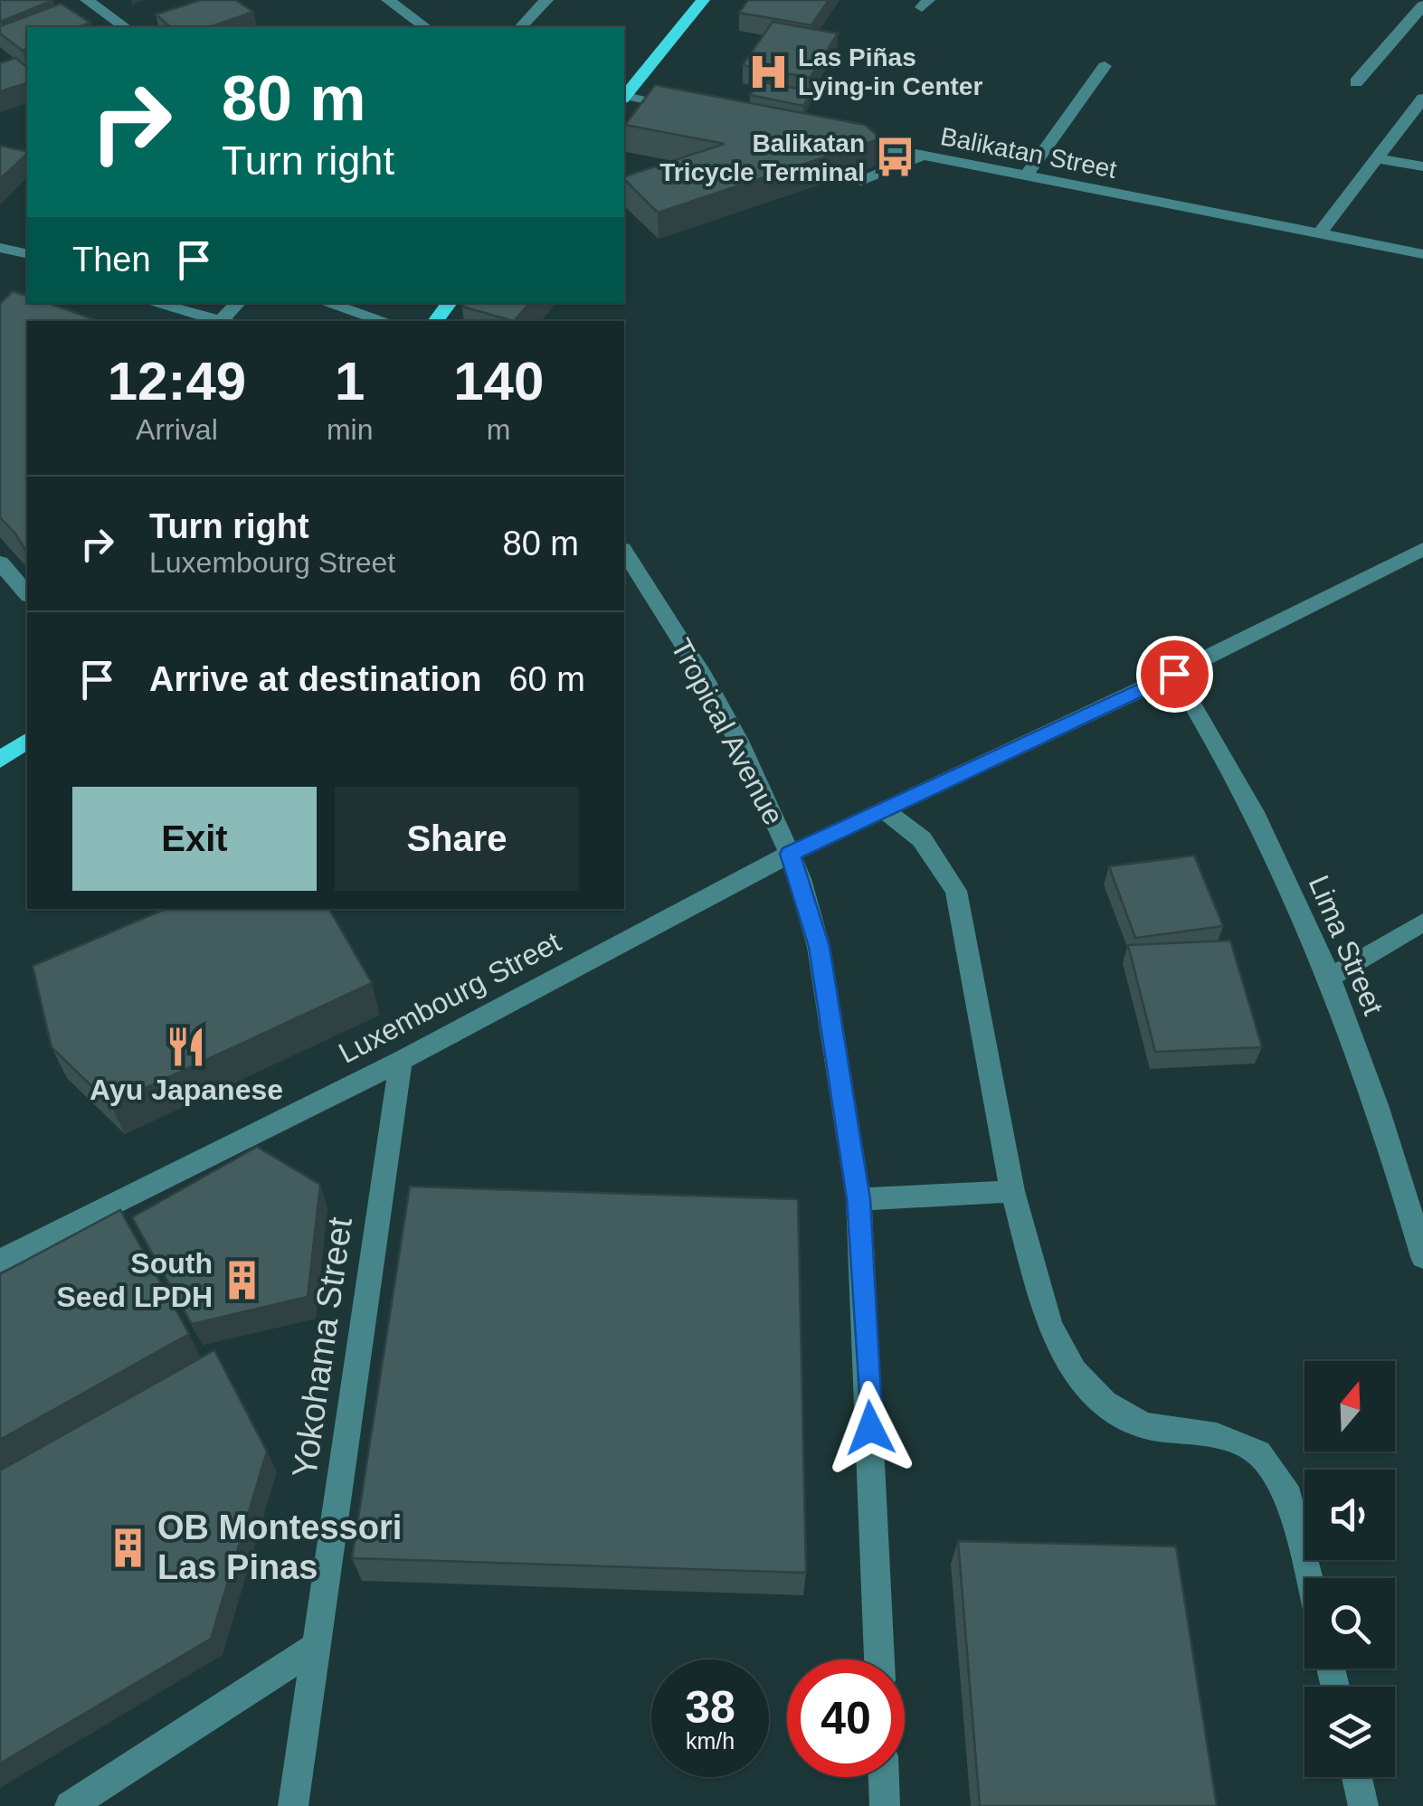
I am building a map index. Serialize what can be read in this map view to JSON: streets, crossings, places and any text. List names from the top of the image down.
{
  "streets": {
    "street": [
      "Balikatan Street",
      "Tropical Avenue",
      "Lima Street",
      "Luxembourg Street",
      "Yokohama Street"
    ]
  },
  "crossings": [
    ["Tropical Avenue", "Luxembourg Street"],
    ["Lima Street", "Luxembourg Street"],
    ["Luxembourg Street", "Yokohama Street"]
  ],
  "places": {
    "hospital": ["Las Piñas Lying-in Center"],
    "bus stop": ["Balikatan Tricycle Terminal"],
    "restaurant": ["Ayu Japanese"],
    "building": ["South Seed LPDH", "OB Montessori Las Pinas"]
  },
  "north": "top",
  "page": {
    "turn": ["80 m", "Turn right"],
    "then": "Then",
    "eta": [
      "12:49",
      "Arrival",
      "1",
      "min",
      "140",
      "m"
    ],
    "list": [
      {
        "name": "Turn right",
        "note": "Luxembourg Street",
        "value": "80 m"
      },
      {
        "name": "Arrive at destination",
        "value": "60 m"
      }
    ],
    "buttons": ["Exit", "Share"],
    "speed": "38 km/h",
    "limit": "40"
  }
}
